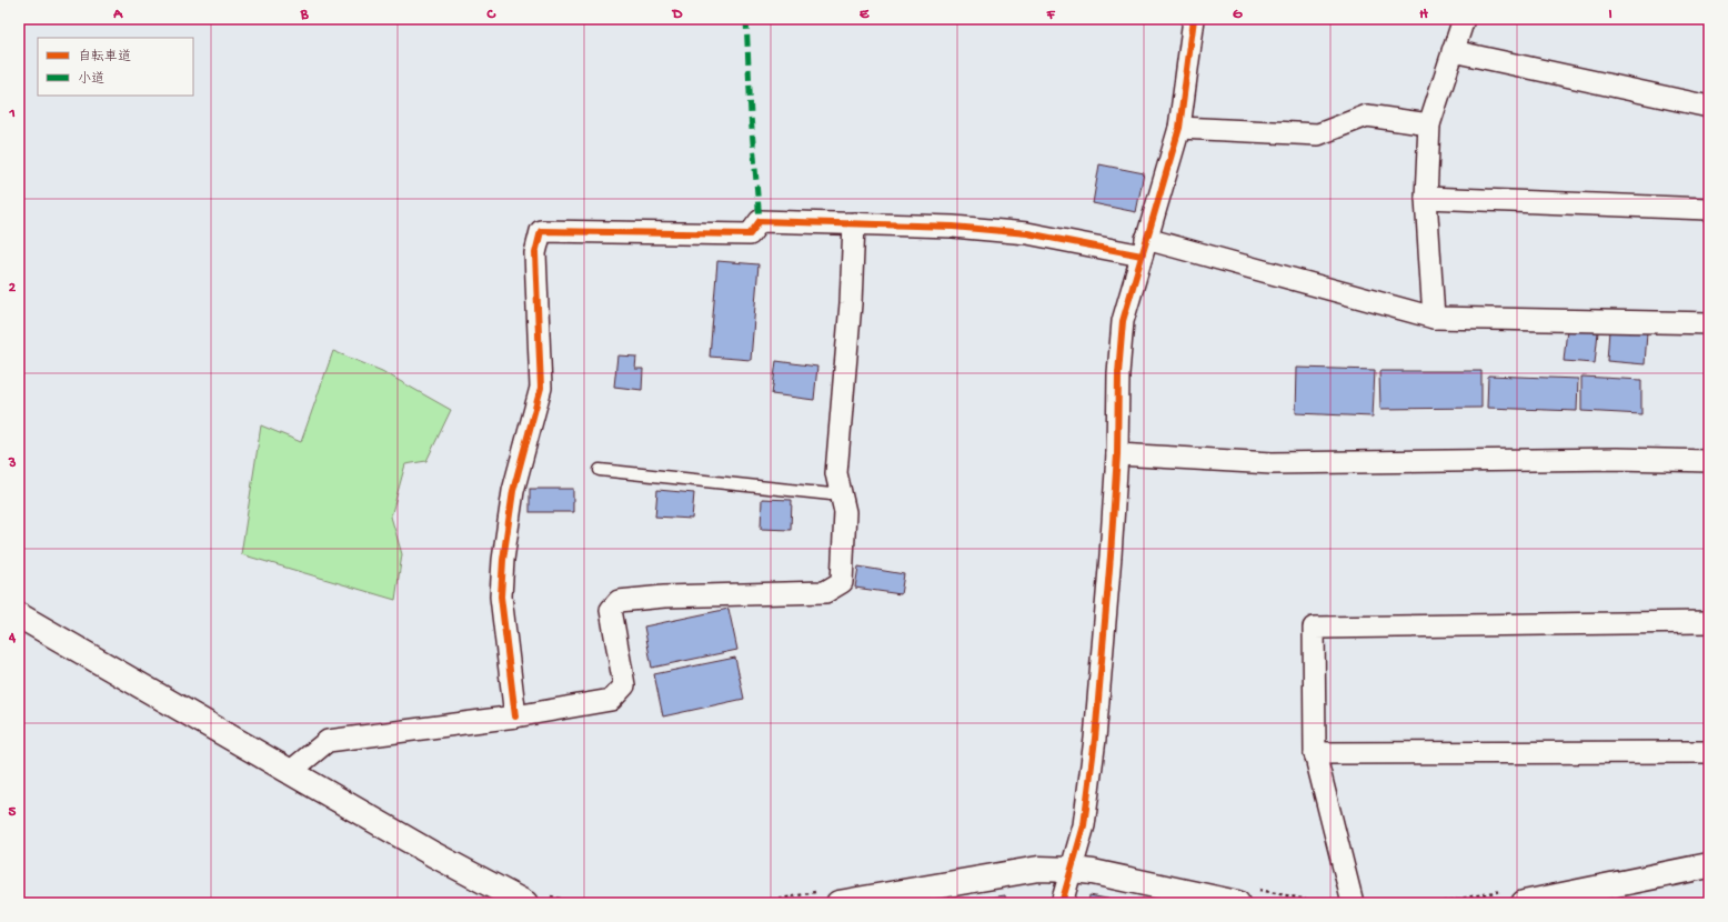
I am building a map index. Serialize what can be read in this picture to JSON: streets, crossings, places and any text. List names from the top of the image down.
{
  "legend": ["自転車道", "小道"],
  "grid": {
    "columns": [
      "A",
      "B",
      "C",
      "D",
      "E",
      "F",
      "G",
      "H",
      "I"
    ],
    "rows": [
      "1",
      "2",
      "3",
      "4",
      "5"
    ]
  }
}
